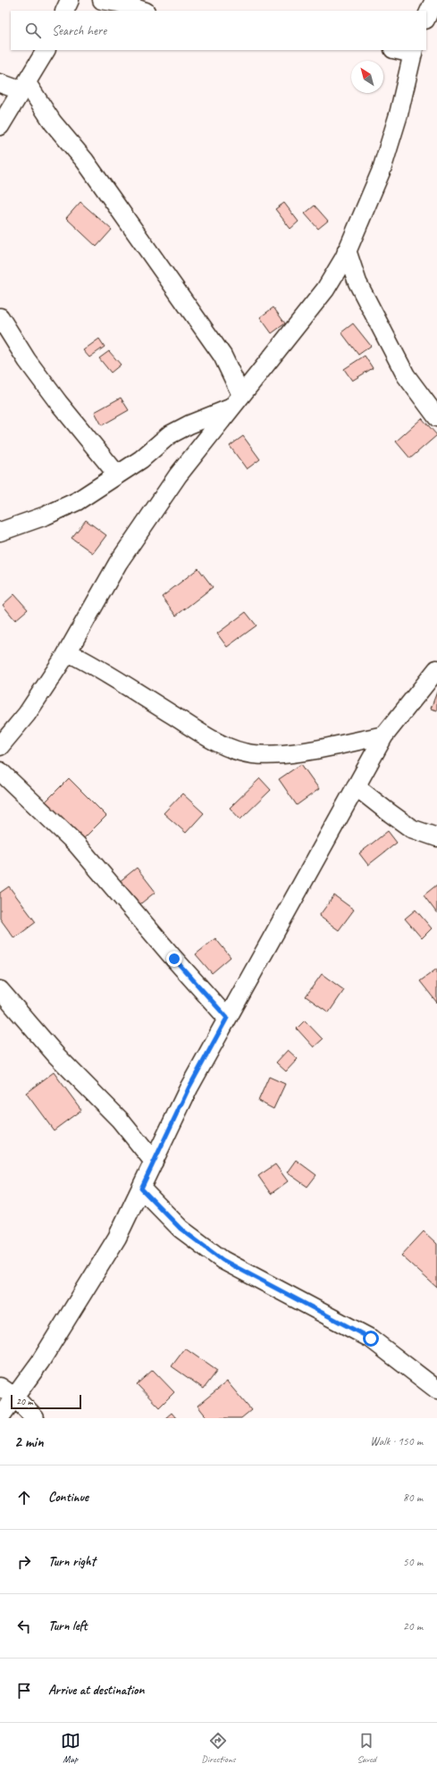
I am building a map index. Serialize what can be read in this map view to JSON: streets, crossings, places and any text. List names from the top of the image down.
{
  "scale_bar": "20 m",
  "north": "top left",
  "page": {
    "search": "Search here",
    "scale": "20 m",
    "heading": ["2 min", "Walk · 150 m"],
    "list": [
      ["Continue", "80 m"],
      ["Turn right", "50 m"],
      ["Turn left", "20 m"],
      "Arrive at destination"
    ],
    "nav": ["Map", "Directions", "Saved"]
  }
}
